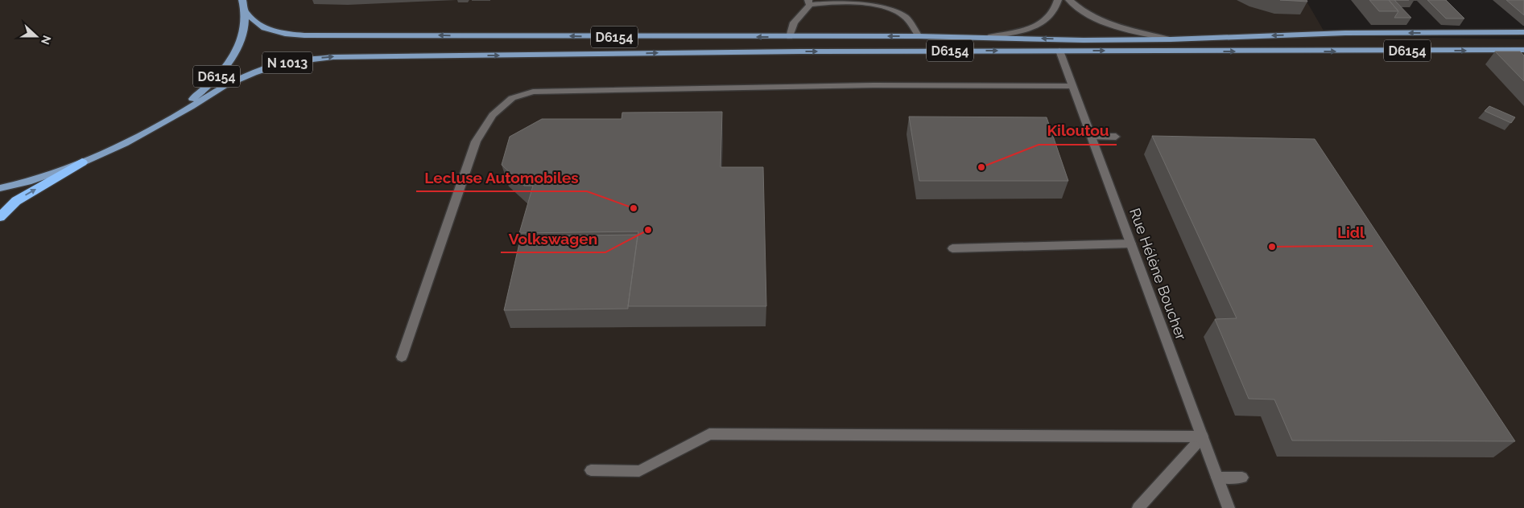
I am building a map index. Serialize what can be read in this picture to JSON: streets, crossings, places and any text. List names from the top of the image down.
{
  "streets": {
    "main road": ["D6154", "N 1013"],
    "street": ["Rue Hélène Boucher"]
  },
  "crossings": [
    ["D6154", "N 1013"],
    ["D6154", "Rue Hélène Boucher"]
  ],
  "places": [
    "Kiloutou",
    "Lecluse Automobiles",
    "Volkswagen",
    "Lidl"
  ],
  "north": "right"
}
